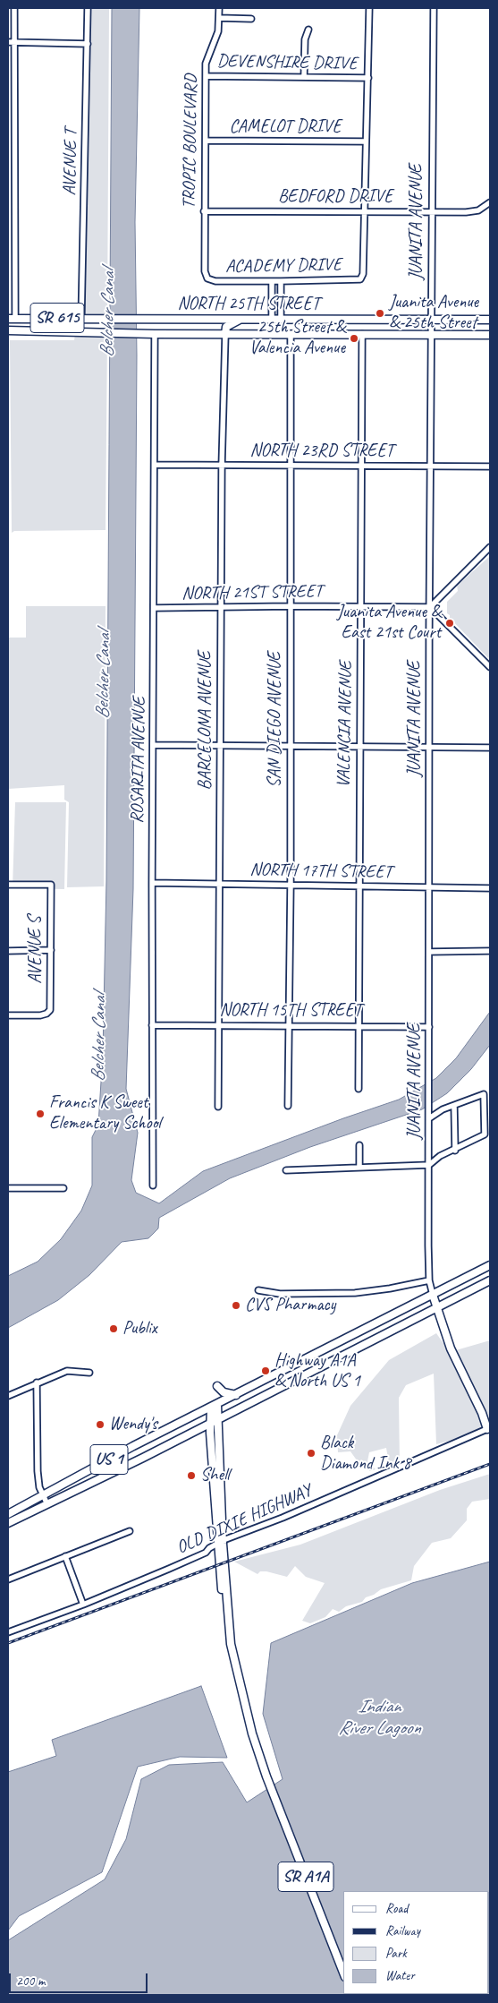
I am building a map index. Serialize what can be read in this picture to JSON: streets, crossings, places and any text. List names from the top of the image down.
{
  "streets": {
    "main road": [
      "NORTH 25TH STREET",
      "SR 615",
      "US 1",
      "SR A1A"
    ],
    "street": [
      "DEVENSHIRE DRIVE",
      "CAMELOT DRIVE",
      "TROPIC BOULEVARD",
      "AVENUE T",
      "BEDFORD DRIVE",
      "JUANITA AVENUE",
      "ACADEMY DRIVE",
      "NORTH 23RD STREET",
      "NORTH 21ST STREET",
      "SAN DIEGO AVENUE",
      "BARCELONA AVENUE",
      "VALENCIA AVENUE",
      "ROSARITA AVENUE",
      "NORTH 17TH STREET",
      "AVENUE S",
      "NORTH 15TH STREET",
      "OLD DIXIE HIGHWAY"
    ]
  },
  "crossings": [
    ["DEVENSHIRE DRIVE", "TROPIC BOULEVARD"],
    ["CAMELOT DRIVE", "TROPIC BOULEVARD"],
    ["TROPIC BOULEVARD", "BEDFORD DRIVE"],
    ["TROPIC BOULEVARD", "ACADEMY DRIVE"],
    ["AVENUE T", "NORTH 25TH STREET"],
    ["BEDFORD DRIVE", "JUANITA AVENUE"],
    ["BEDFORD DRIVE", "ACADEMY DRIVE"],
    ["JUANITA AVENUE", "NORTH 25TH STREET"],
    ["JUANITA AVENUE", "NORTH 23RD STREET"],
    ["JUANITA AVENUE", "NORTH 21ST STREET"],
    ["JUANITA AVENUE", "NORTH 17TH STREET"],
    ["JUANITA AVENUE", "NORTH 15TH STREET"],
    ["JUANITA AVENUE", "US 1"],
    ["NORTH 25TH STREET", "SAN DIEGO AVENUE"],
    ["NORTH 25TH STREET", "BARCELONA AVENUE"],
    ["NORTH 25TH STREET", "VALENCIA AVENUE"],
    ["NORTH 25TH STREET", "ROSARITA AVENUE"],
    ["NORTH 23RD STREET", "SAN DIEGO AVENUE"],
    ["NORTH 23RD STREET", "BARCELONA AVENUE"],
    ["NORTH 23RD STREET", "VALENCIA AVENUE"],
    ["NORTH 23RD STREET", "ROSARITA AVENUE"],
    ["NORTH 21ST STREET", "SAN DIEGO AVENUE"],
    ["NORTH 21ST STREET", "BARCELONA AVENUE"],
    ["NORTH 21ST STREET", "VALENCIA AVENUE"],
    ["NORTH 21ST STREET", "ROSARITA AVENUE"],
    ["SAN DIEGO AVENUE", "NORTH 17TH STREET"],
    ["SAN DIEGO AVENUE", "NORTH 15TH STREET"],
    ["BARCELONA AVENUE", "NORTH 17TH STREET"],
    ["BARCELONA AVENUE", "NORTH 15TH STREET"],
    ["VALENCIA AVENUE", "NORTH 17TH STREET"],
    ["VALENCIA AVENUE", "NORTH 15TH STREET"],
    ["ROSARITA AVENUE", "NORTH 17TH STREET"],
    ["ROSARITA AVENUE", "NORTH 15TH STREET"],
    ["US 1", "SR A1A"]
  ],
  "water": ["Belcher Canal", "Indian River Lagoon"],
  "places": [
    "Juanita Avenue & 25th Street",
    "25th Street & Valencia Avenue",
    "Juanita Avenue & East 21st Court",
    "Francis K Sweet Elementary School",
    "CVS Pharmacy",
    "Publix",
    "Highway A1A & North US 1",
    "Wendy's",
    "Black Diamond Ink 8",
    "Shell"
  ],
  "legend": [
    "Road",
    "Railway",
    "Park",
    "Water"
  ],
  "scale_bar": "200 m"
}
